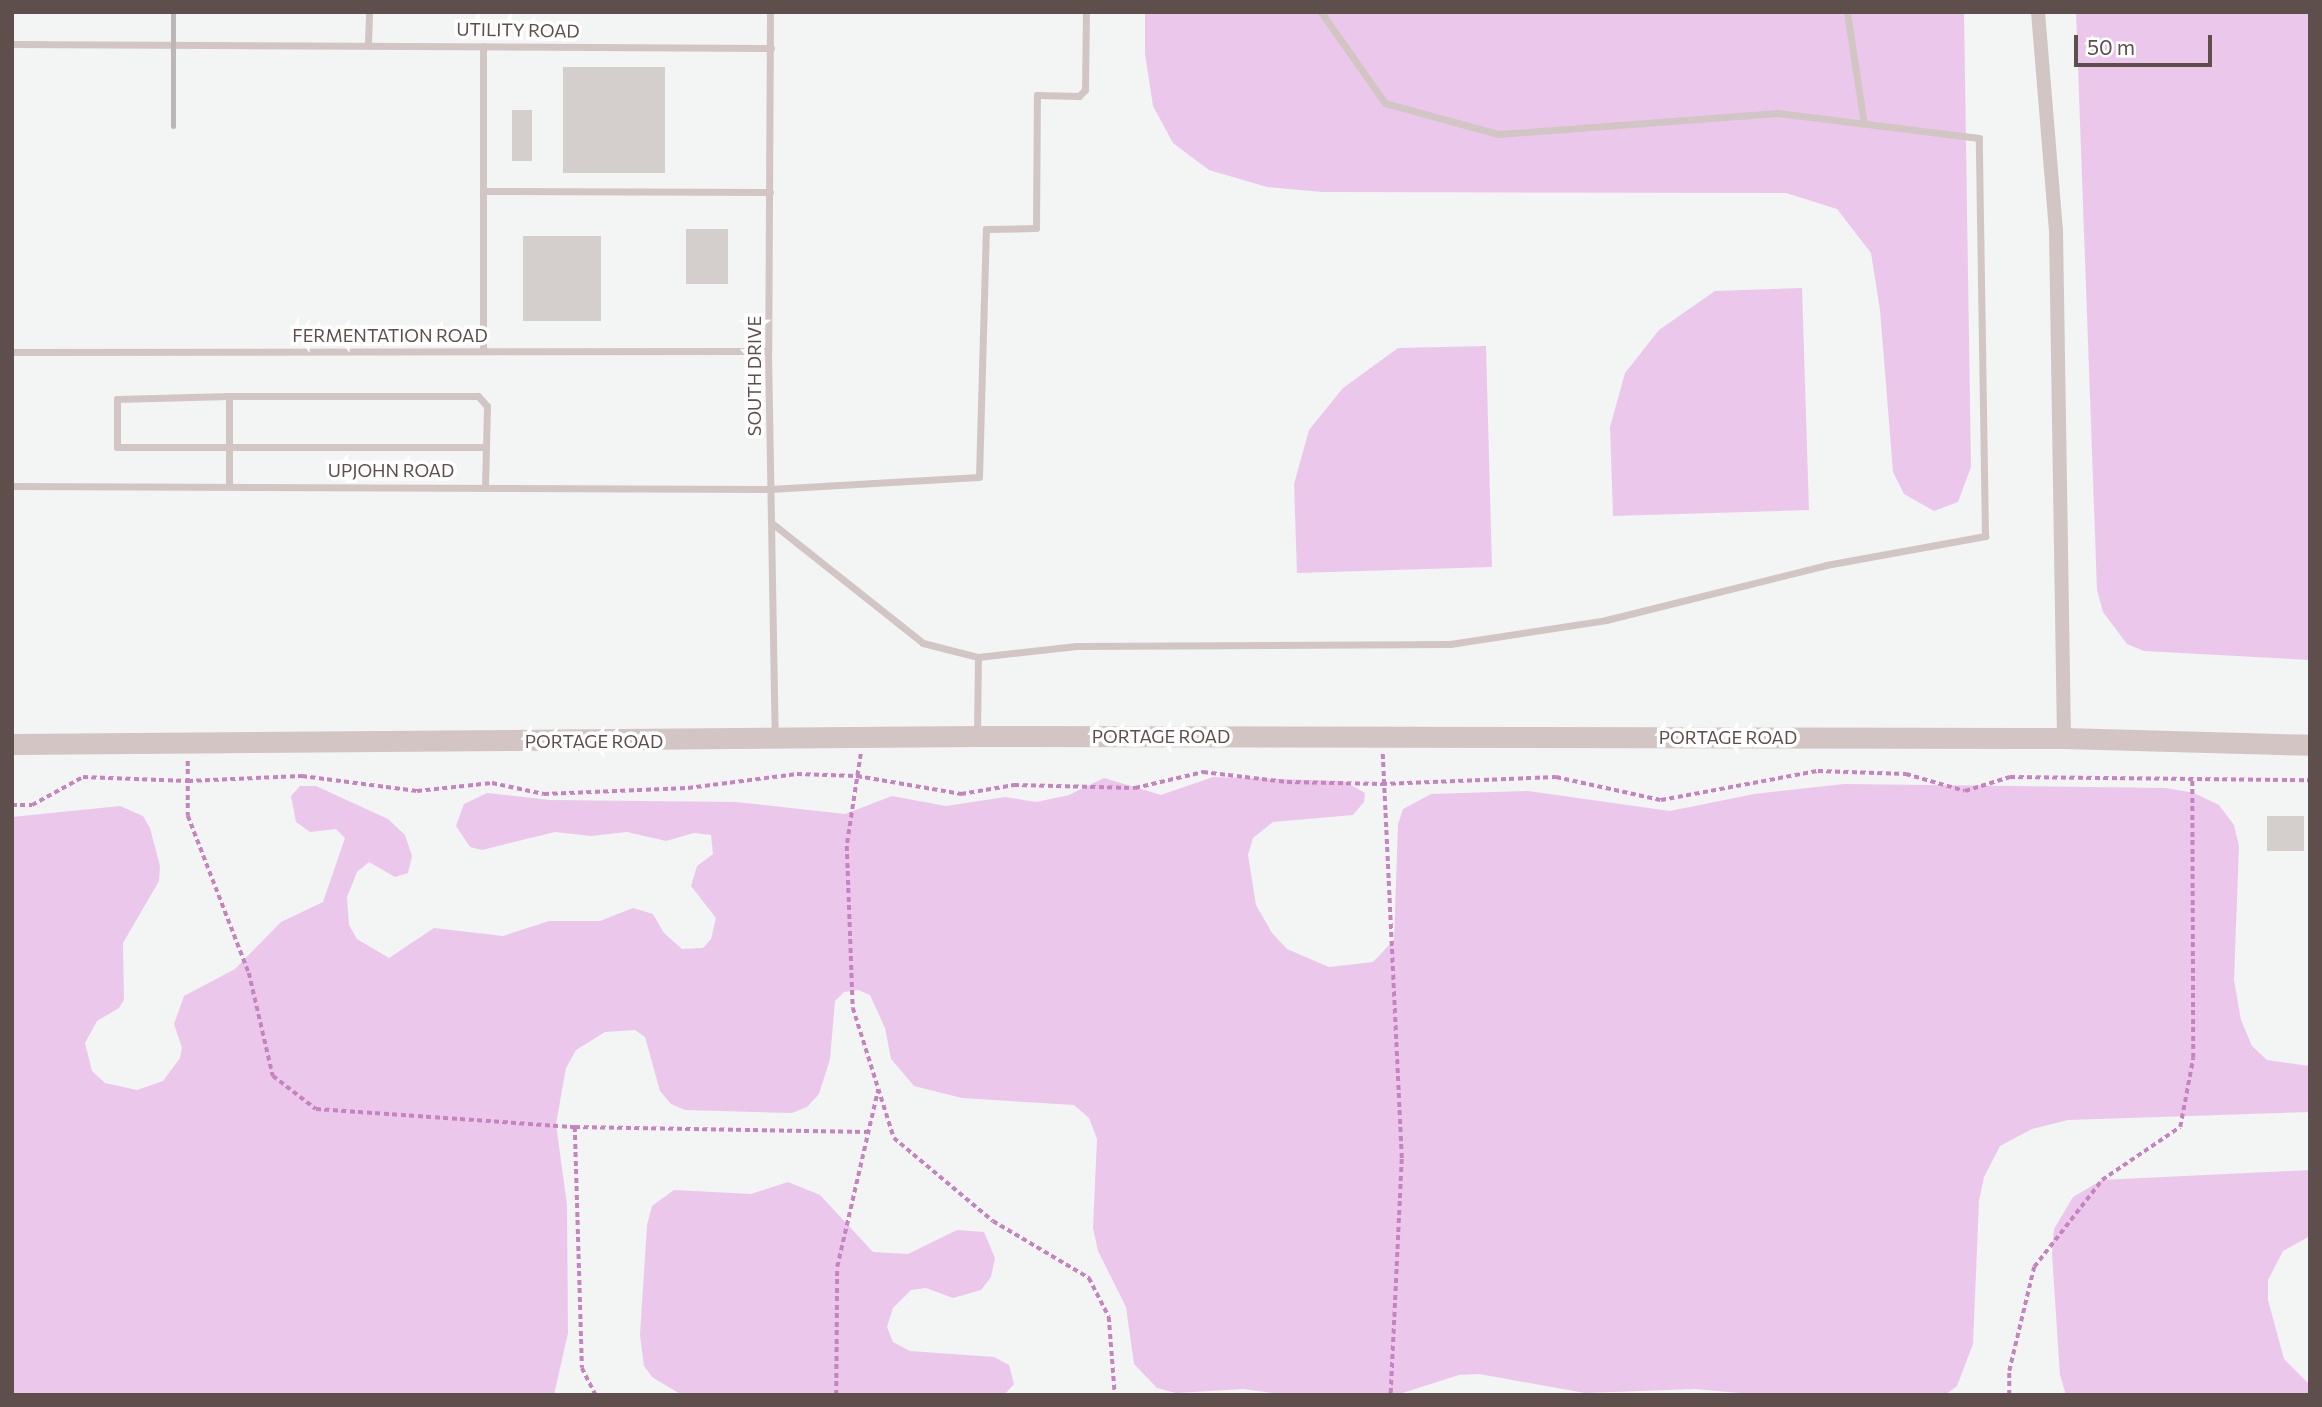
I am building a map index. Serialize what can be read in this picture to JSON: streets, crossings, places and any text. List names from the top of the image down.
{
  "streets": {
    "main road": ["PORTAGE ROAD"],
    "lane": [
      "UTILITY ROAD",
      "FERMENTATION ROAD",
      "SOUTH DRIVE",
      "UPJOHN ROAD"
    ]
  },
  "crossings": [
    ["UTILITY ROAD", "SOUTH DRIVE"],
    ["FERMENTATION ROAD", "SOUTH DRIVE"],
    ["SOUTH DRIVE", "UPJOHN ROAD"],
    ["SOUTH DRIVE", "PORTAGE ROAD"]
  ],
  "scale_bar": "50 m"
}
